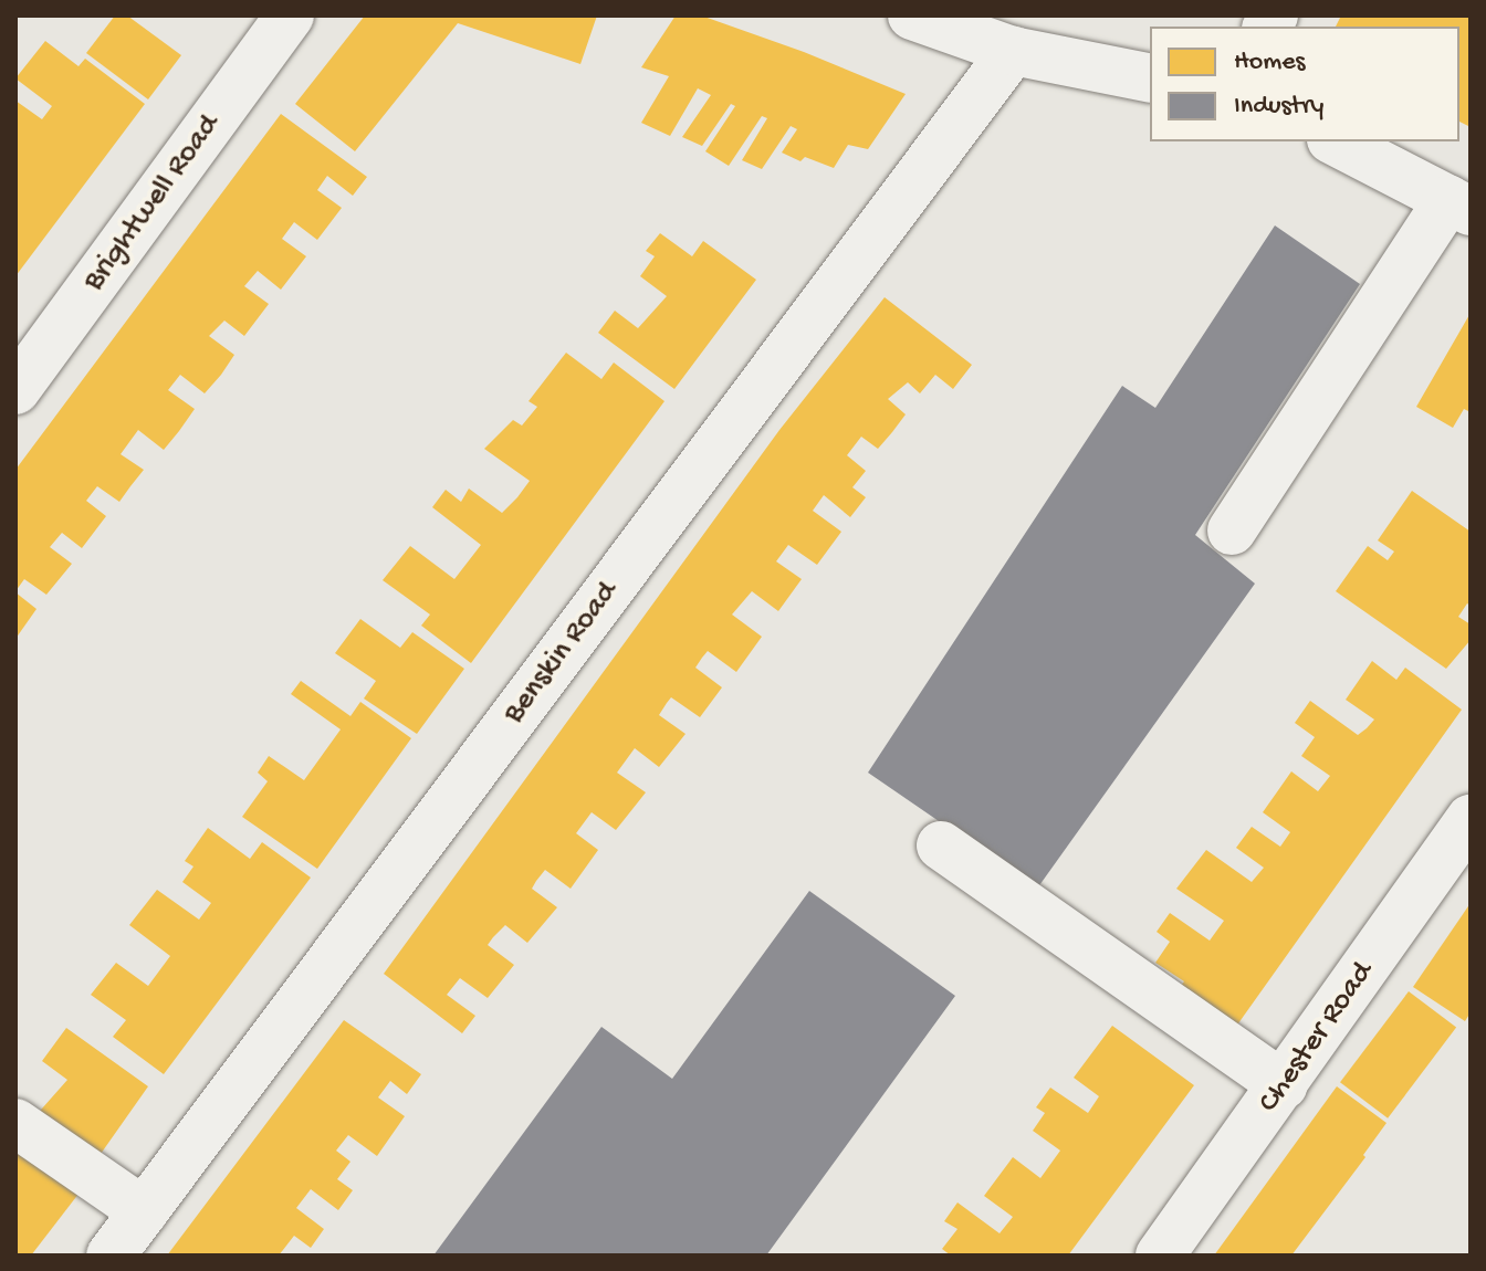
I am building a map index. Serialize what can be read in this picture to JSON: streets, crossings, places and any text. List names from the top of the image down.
{
  "streets": {
    "street": ["Brightwell Road", "Benskin Road", "Chester Road"]
  },
  "legend": ["Homes", "Industry"]
}
